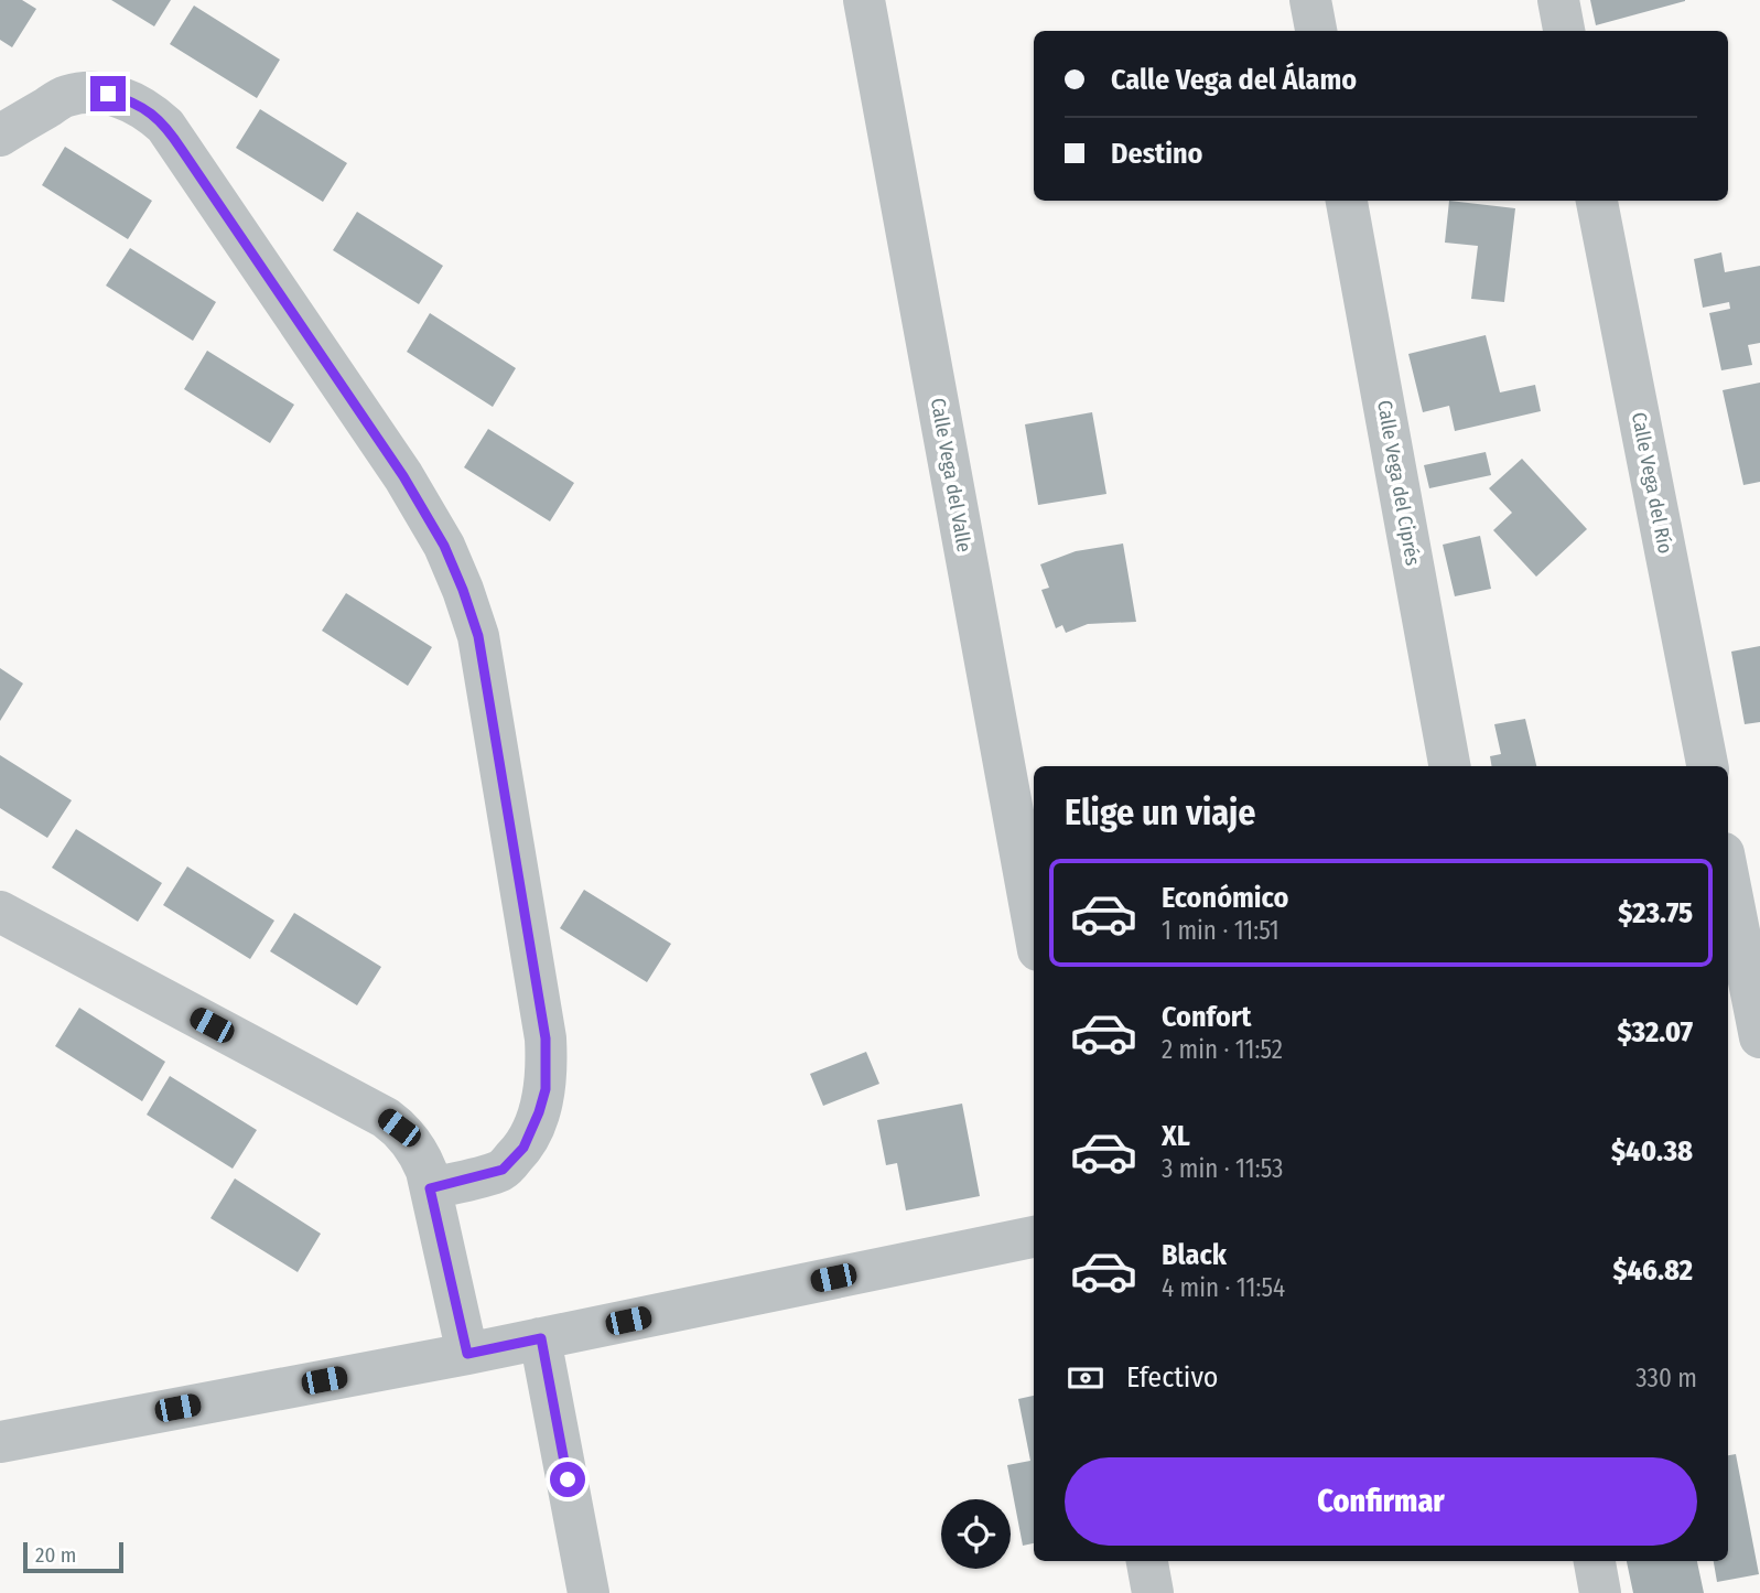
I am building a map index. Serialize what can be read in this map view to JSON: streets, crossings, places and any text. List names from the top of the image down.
{
  "streets": {
    "street": ["Calle Vega del Valle", "Calle Vega del Ciprés", "Calle Vega del Río"]
  },
  "scale_bar": "20 m",
  "page": {
    "banner": ["Calle Vega del Álamo", "Destino"],
    "heading": "Elige un viaje",
    "list": [
      {
        "name": "Económico",
        "note": "1 min · 11:51",
        "value": "$23.75"
      },
      {
        "name": "Confort",
        "note": "2 min · 11:52",
        "value": "$32.07"
      },
      {
        "name": "XL",
        "note": "3 min · 11:53",
        "value": "$40.38"
      },
      {
        "name": "Black",
        "note": "4 min · 11:54",
        "value": "$46.82"
      }
    ],
    "pay": ["Efectivo", "330 m"],
    "buttons": "Confirmar",
    "scale": "20 m"
  }
}
